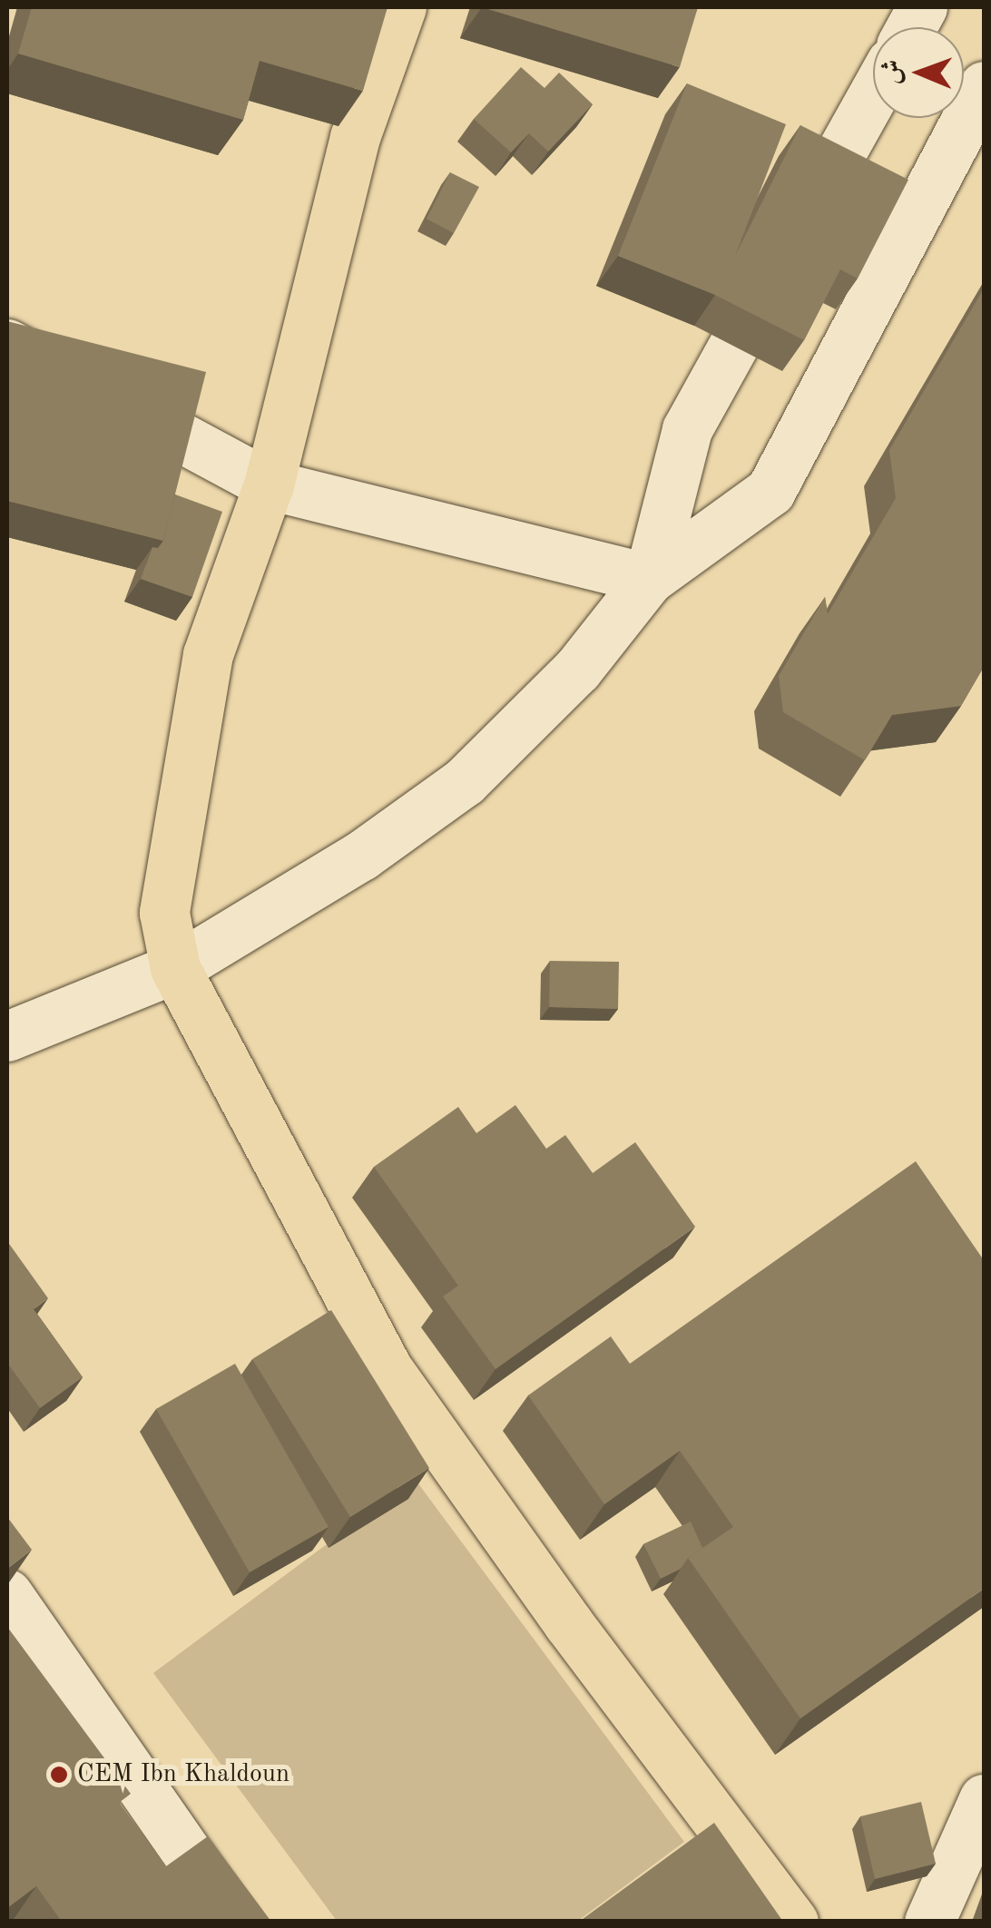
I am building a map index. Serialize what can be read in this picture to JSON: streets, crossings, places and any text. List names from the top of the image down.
{
  "places": ["CEM Ibn Khaldoun"],
  "north": "left"
}
